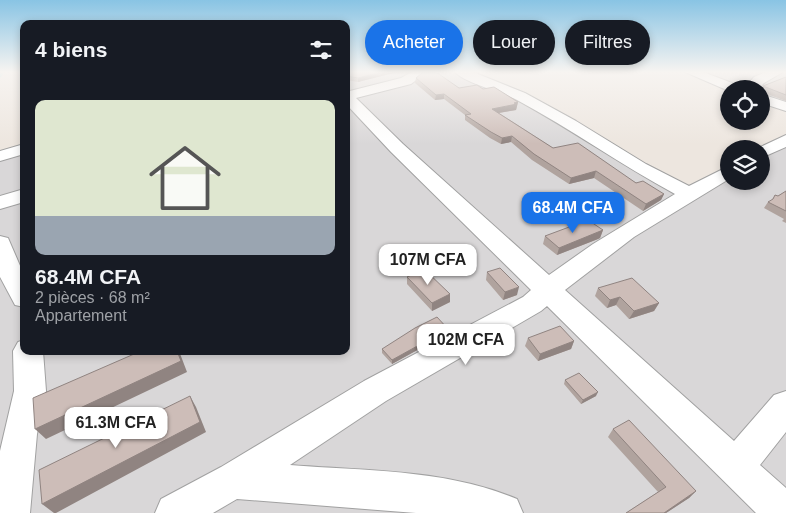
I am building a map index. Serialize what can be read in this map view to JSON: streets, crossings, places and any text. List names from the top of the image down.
{
  "page": {
    "chip": ["Acheter", "Louer", "Filtres"],
    "heading": "4 biens",
    "list": [
      {
        "name": "68.4M CFA",
        "note": "2 pièces · 68 m² · Appartement"
      }
    ],
    "price": [
      "68.4M CFA",
      "107M CFA",
      "102M CFA",
      "61.3M CFA"
    ]
  }
}
